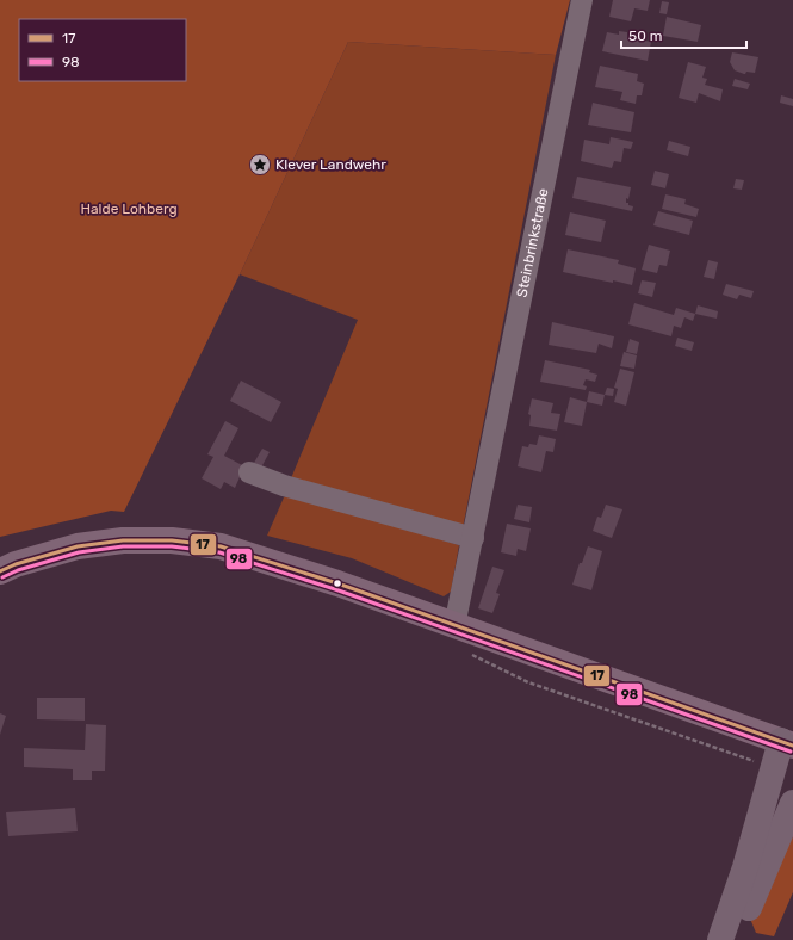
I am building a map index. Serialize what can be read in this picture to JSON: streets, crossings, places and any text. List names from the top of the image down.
{
  "streets": {
    "street": ["Steinbrinkstraße"]
  },
  "parks": ["Halde Lohberg"],
  "places": {
    "place": ["Klever Landwehr"]
  },
  "lines": ["transit line 17", "transit line 98"],
  "legend": ["17", "98"],
  "scale_bar": "50 m"
}
